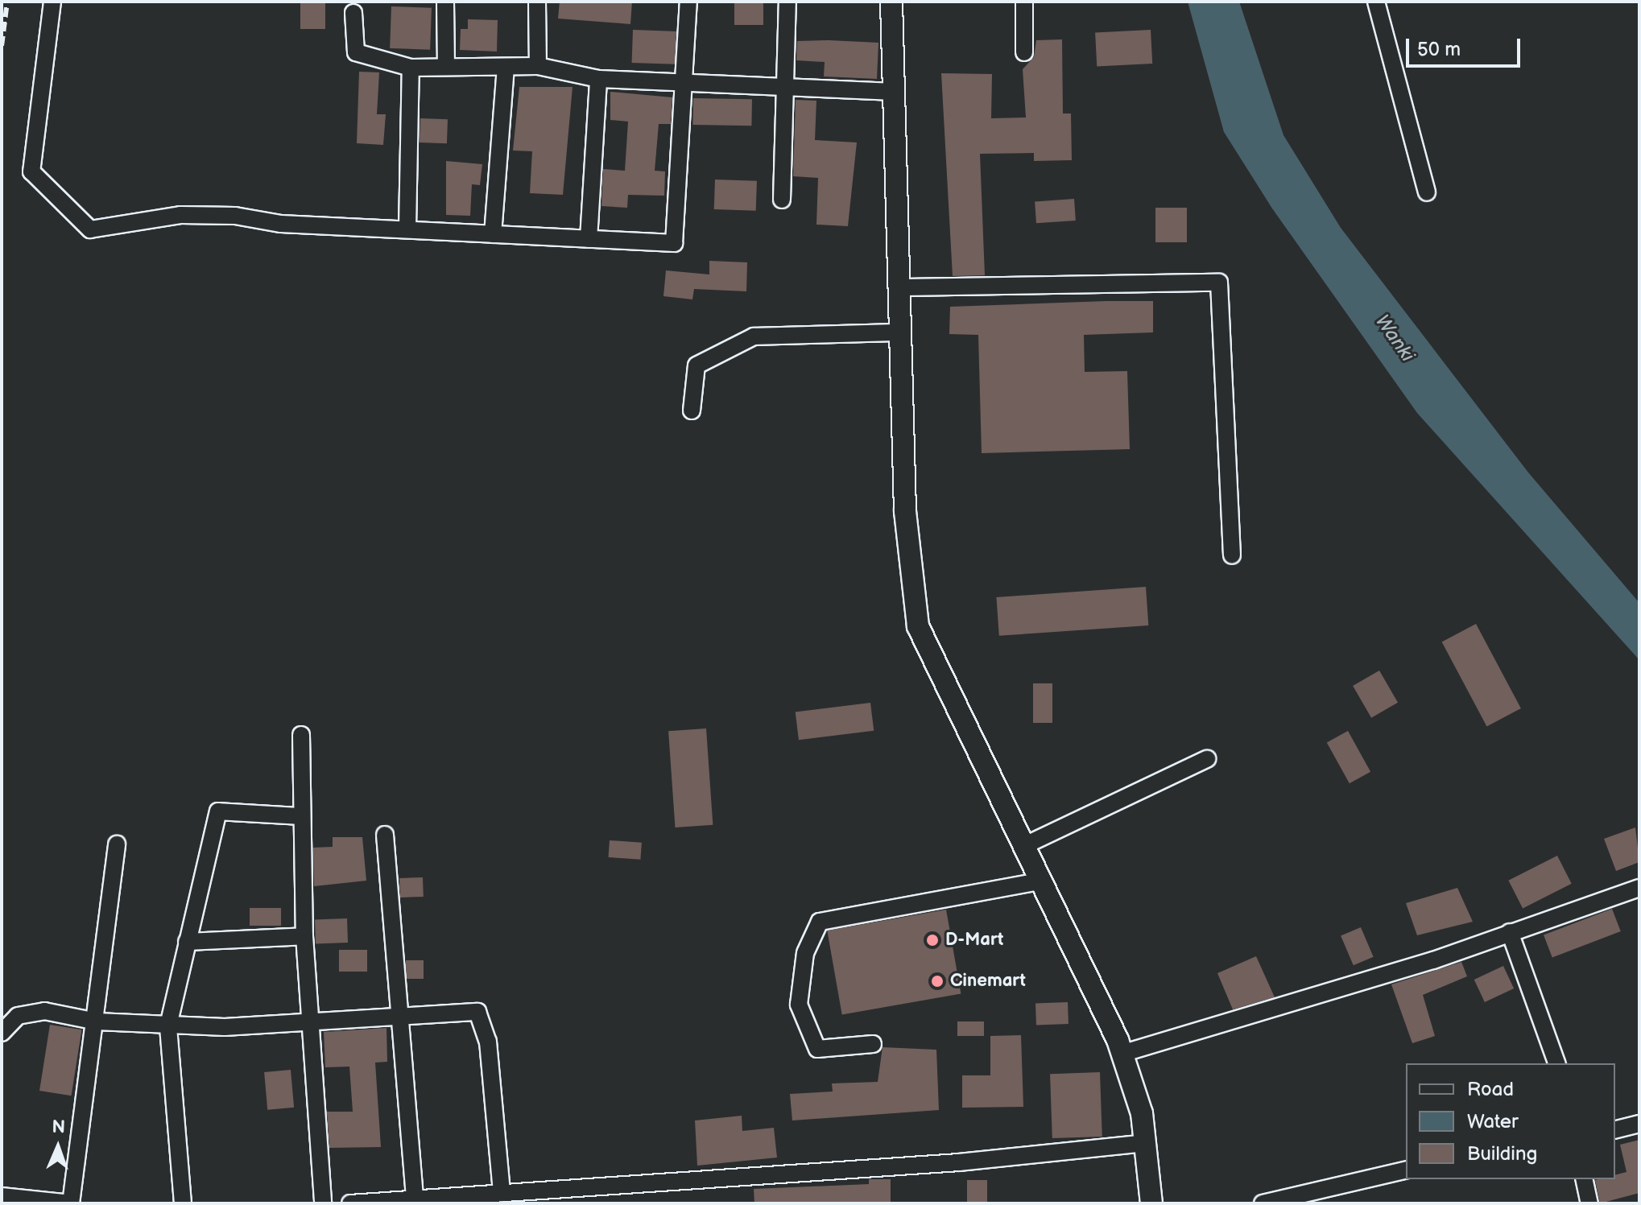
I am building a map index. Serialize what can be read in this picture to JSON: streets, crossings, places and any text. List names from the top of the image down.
{
  "water": ["Wanki"],
  "places": ["D-Mart", "Cinemart"],
  "legend": ["Road", "Water", "Building"],
  "scale_bar": "50 m",
  "north": "top"
}
